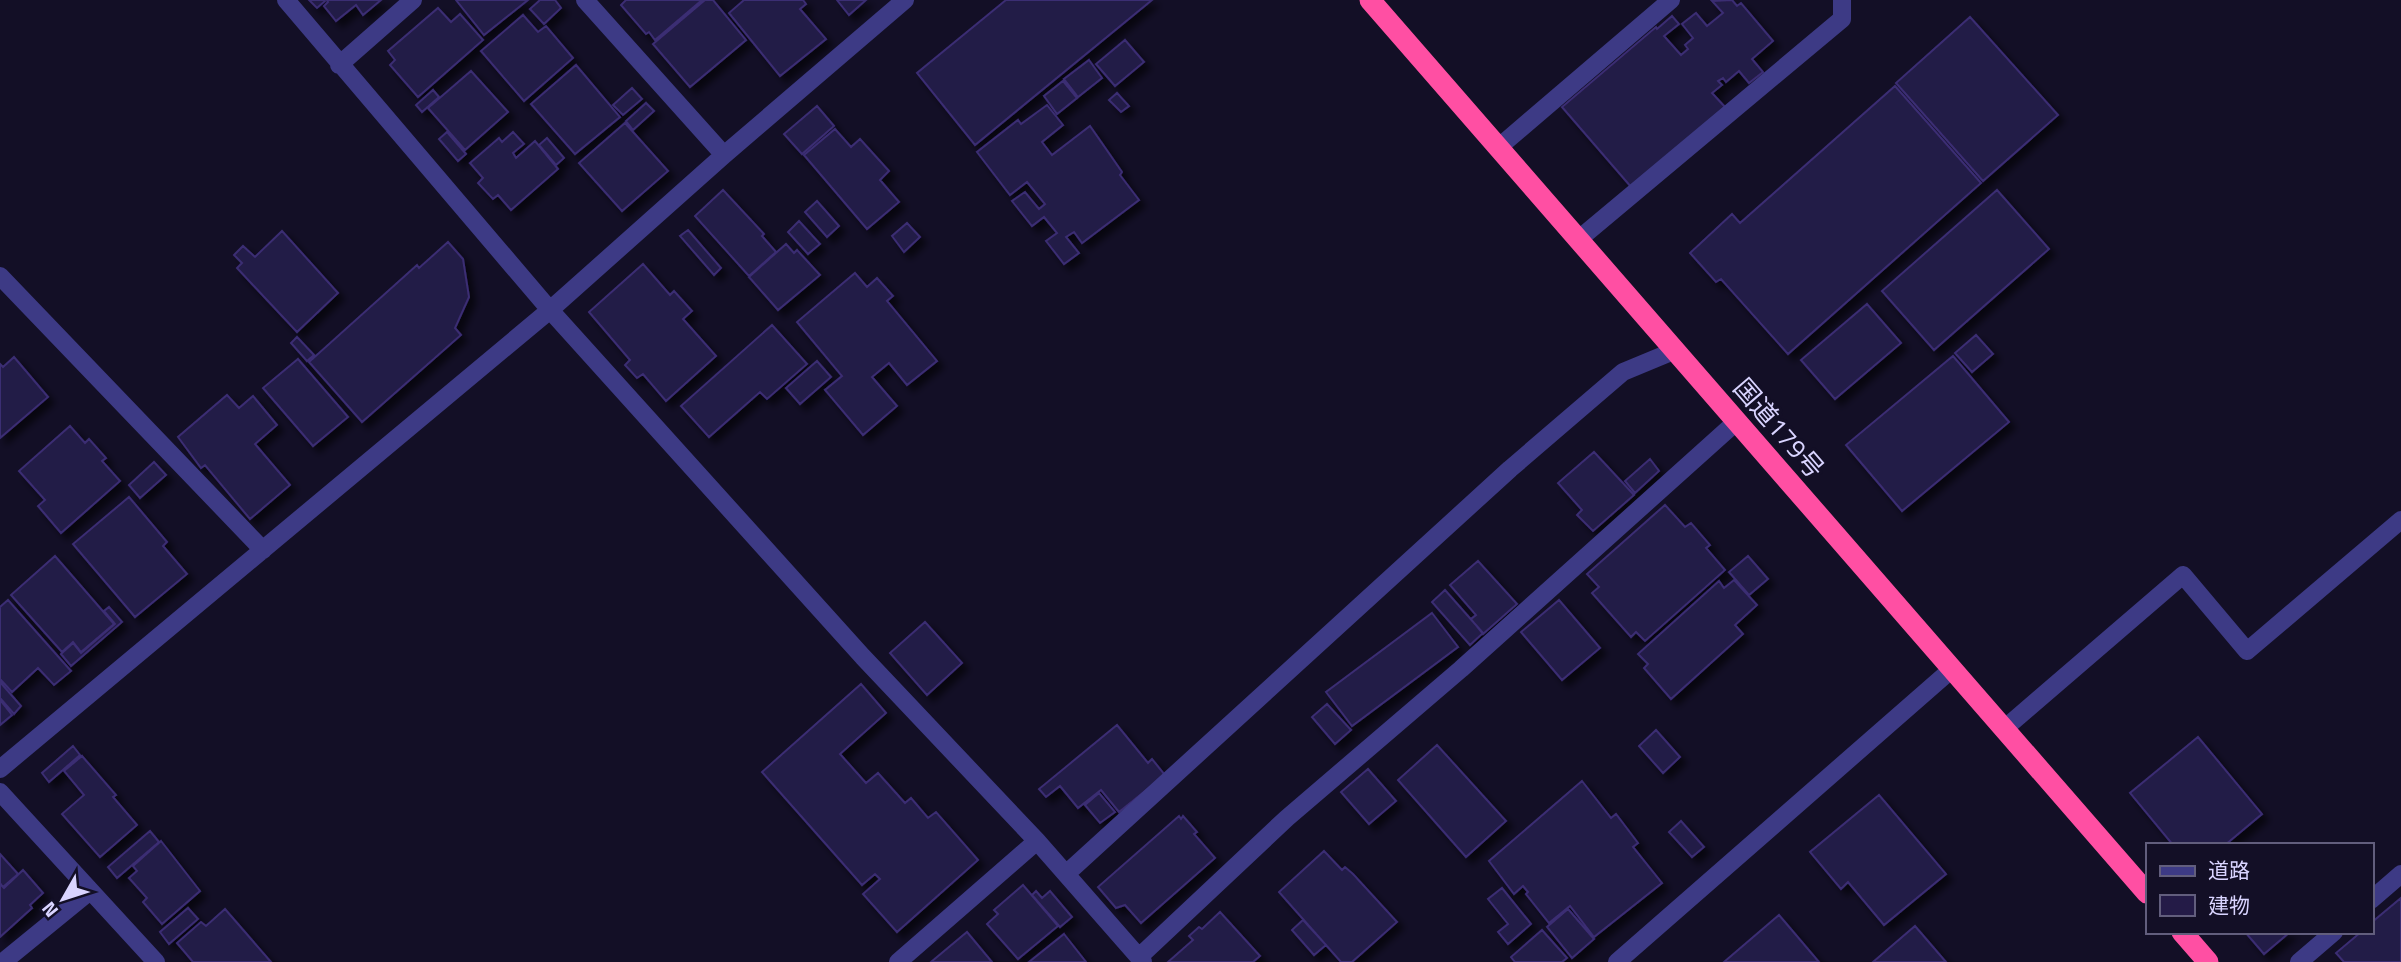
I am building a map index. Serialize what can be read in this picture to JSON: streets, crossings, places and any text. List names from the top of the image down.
{
  "streets": {
    "highway": ["国道179号"]
  },
  "legend": ["道路", "建物"],
  "north": "bottom left"
}
